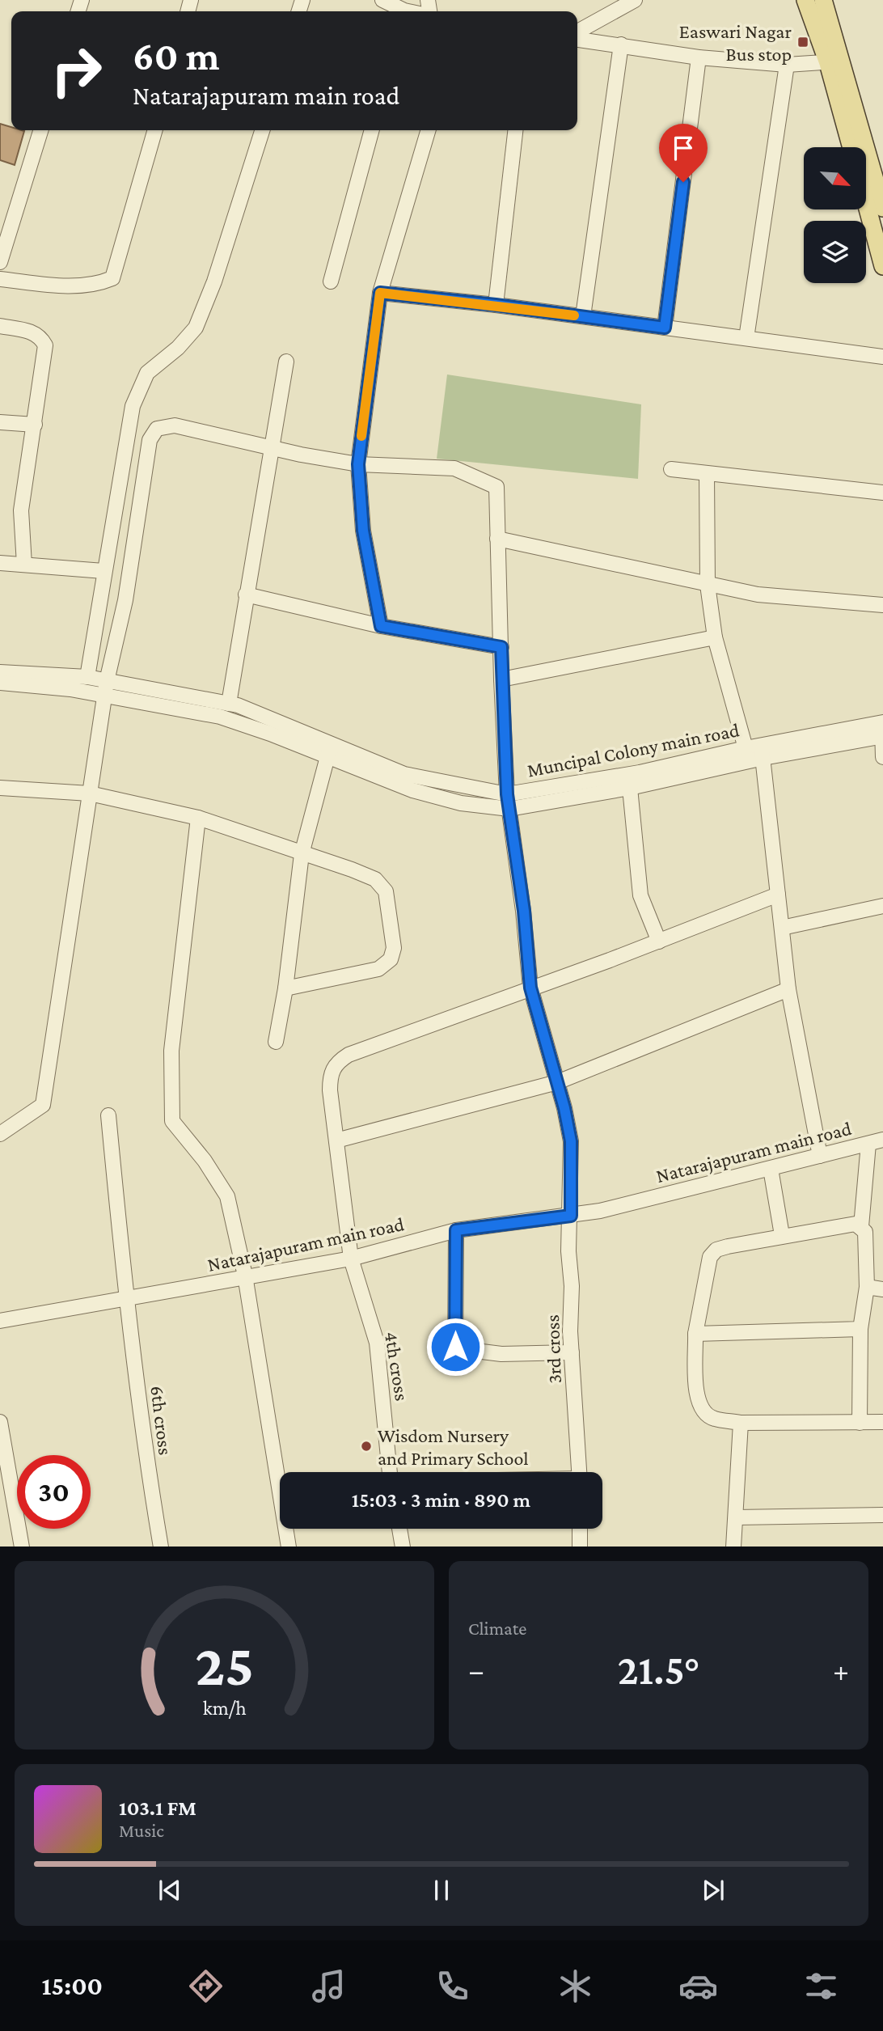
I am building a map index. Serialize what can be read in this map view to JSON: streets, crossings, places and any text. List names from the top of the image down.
{
  "streets": {
    "street": [
      "Muncipal Colony main road",
      "Natarajapuram main road",
      "3rd cross",
      "4th cross",
      "6th cross"
    ]
  },
  "crossings": [
    ["Muncipal Colony main road", "3rd cross"],
    ["Natarajapuram main road", "3rd cross"],
    ["Natarajapuram main road", "4th cross"],
    ["Natarajapuram main road", "6th cross"],
    ["3rd cross", "4th cross"]
  ],
  "places": {
    "transit": ["Easwari Nagar Bus stop"],
    "other": ["Wisdom Nursery and Primary School"]
  },
  "north": "bottom right",
  "page": {
    "turn": ["60 m", "Natarajapuram main road"],
    "limit": "30",
    "trip": "15:03 · 3 min · 890 m",
    "tile": "Climate",
    "heat": ["−", "21.5°", "+"],
    "song": ["103.1 FM", "Music"],
    "tabs": "15:00",
    "gauge": ["25", "km/h"]
  }
}
